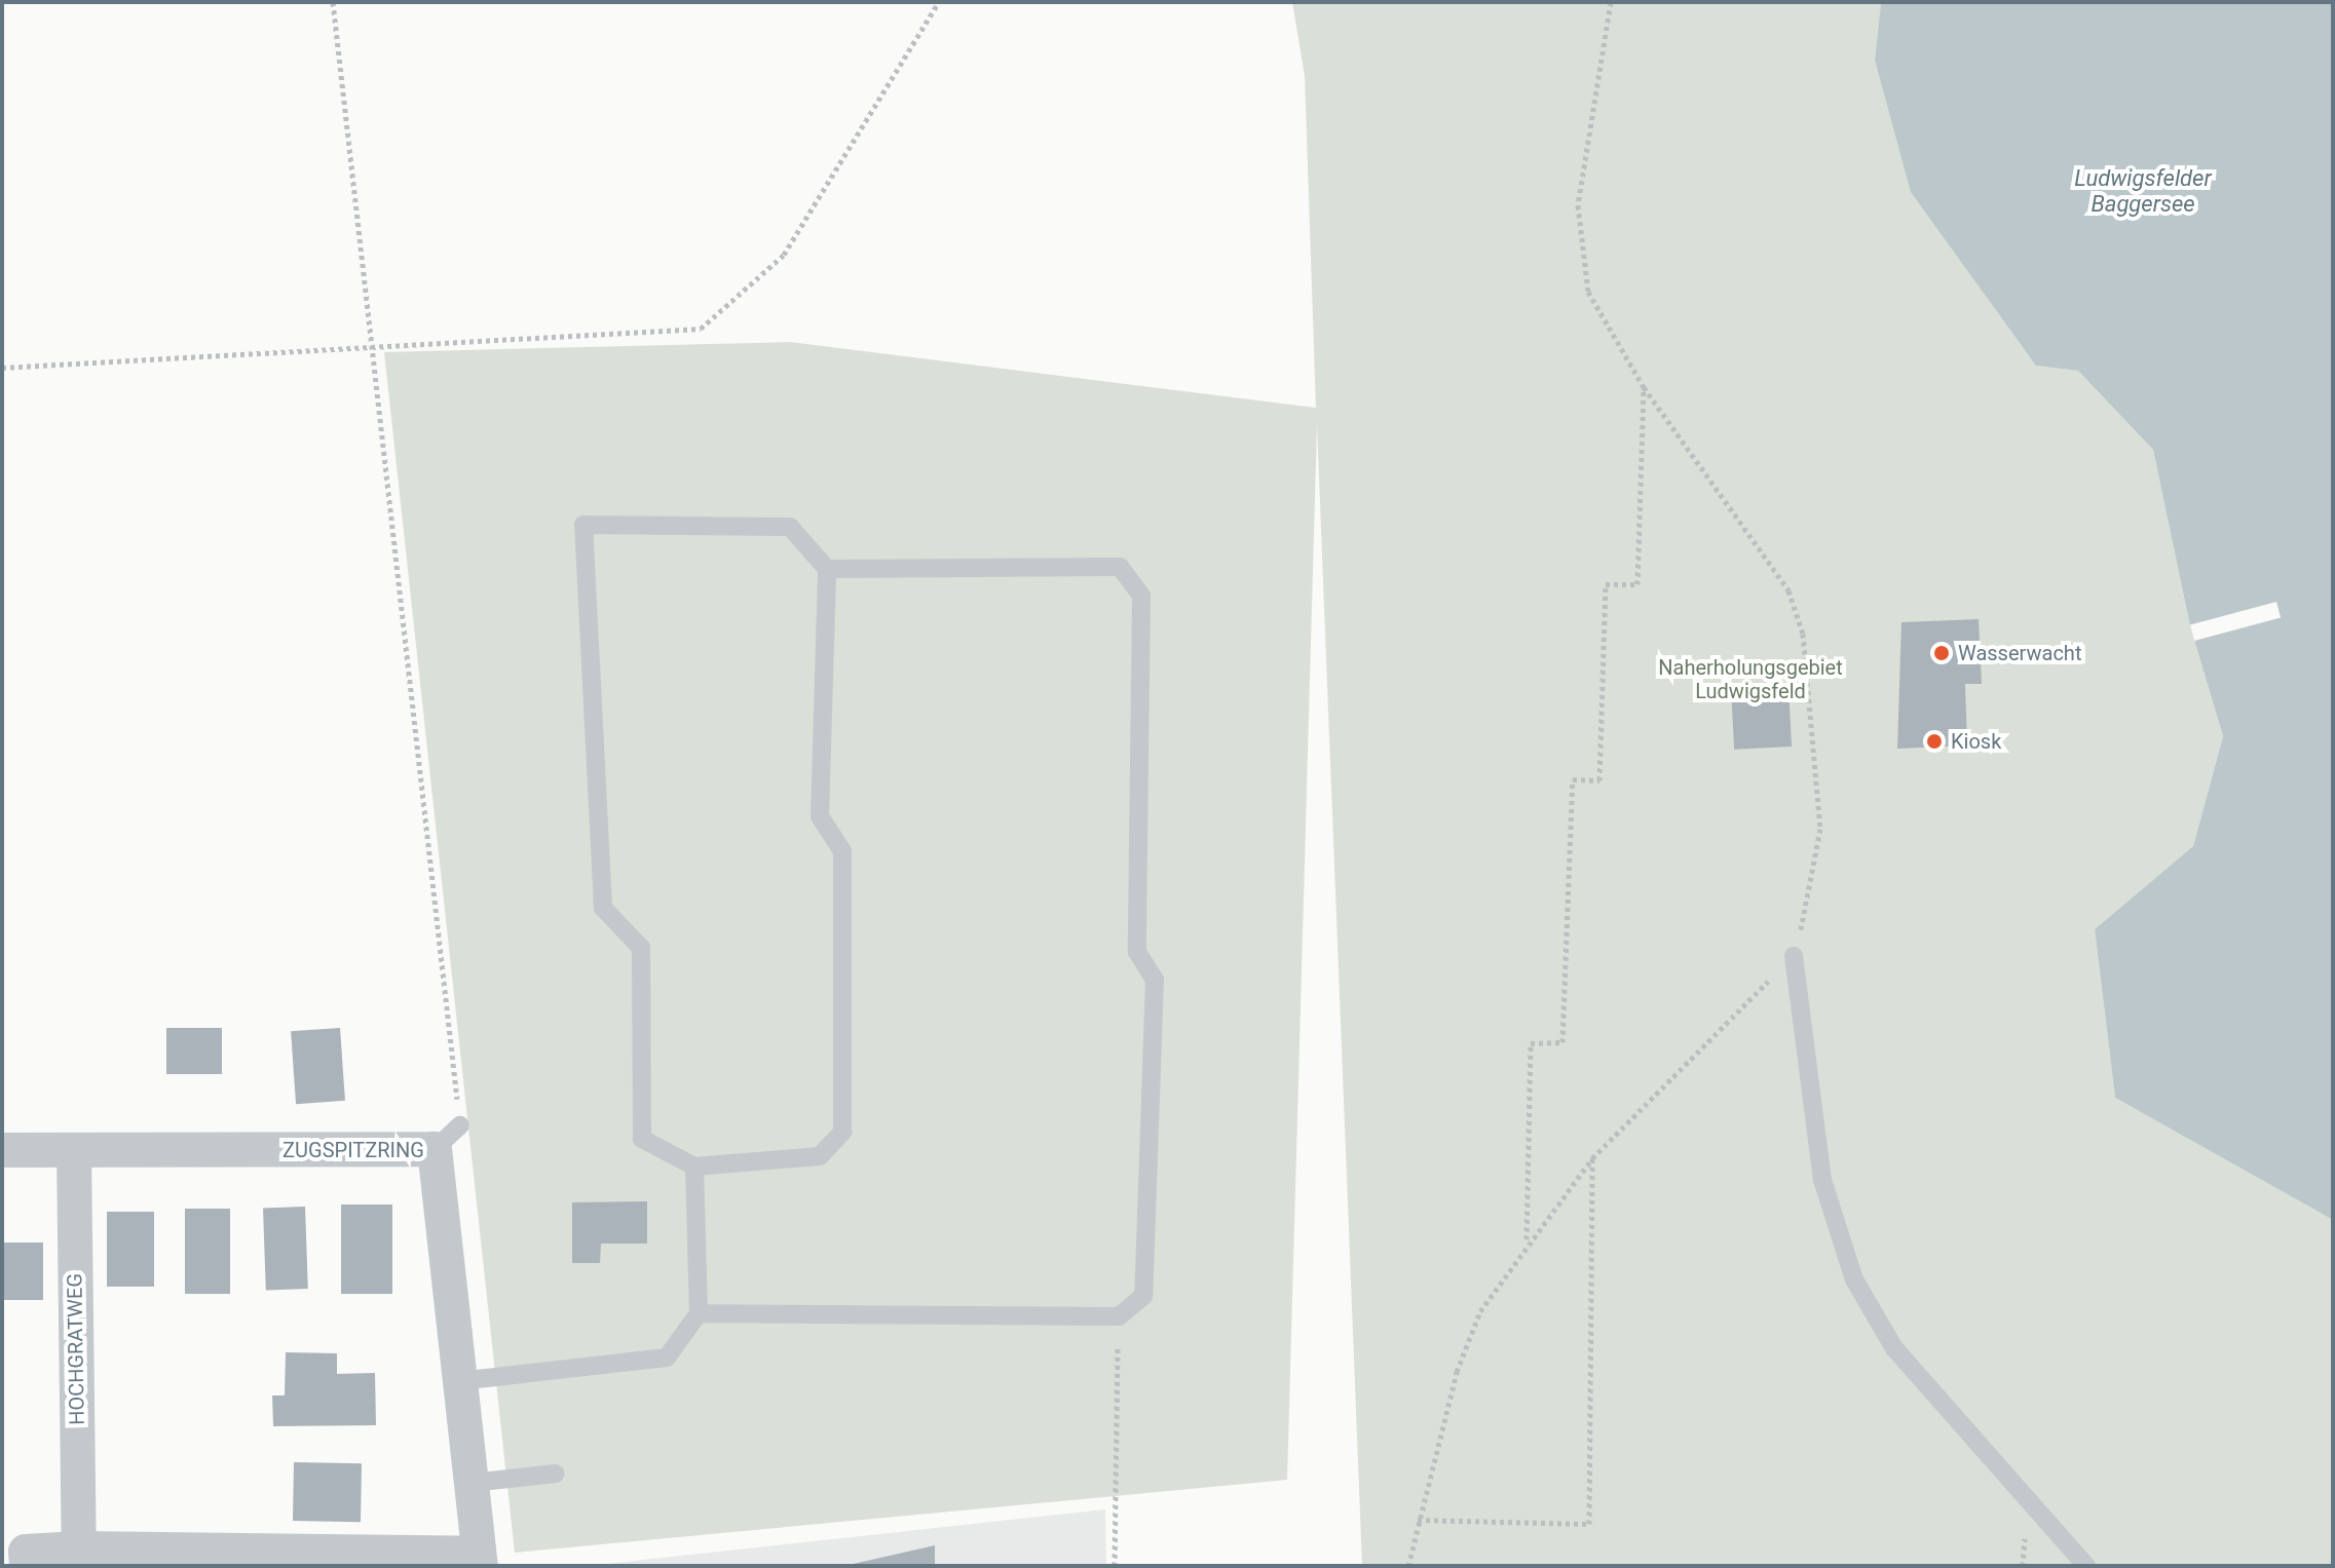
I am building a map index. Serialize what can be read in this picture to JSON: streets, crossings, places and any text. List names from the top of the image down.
{
  "streets": {
    "street": ["ZUGSPITZRING", "HOCHGRATWEG"]
  },
  "crossings": [
    ["ZUGSPITZRING", "HOCHGRATWEG"]
  ],
  "water": ["Ludwigsfelder Baggersee"],
  "parks": ["Naherholungsgebiet Ludwigsfeld"],
  "places": ["Wasserwacht", "Kiosk"]
}
